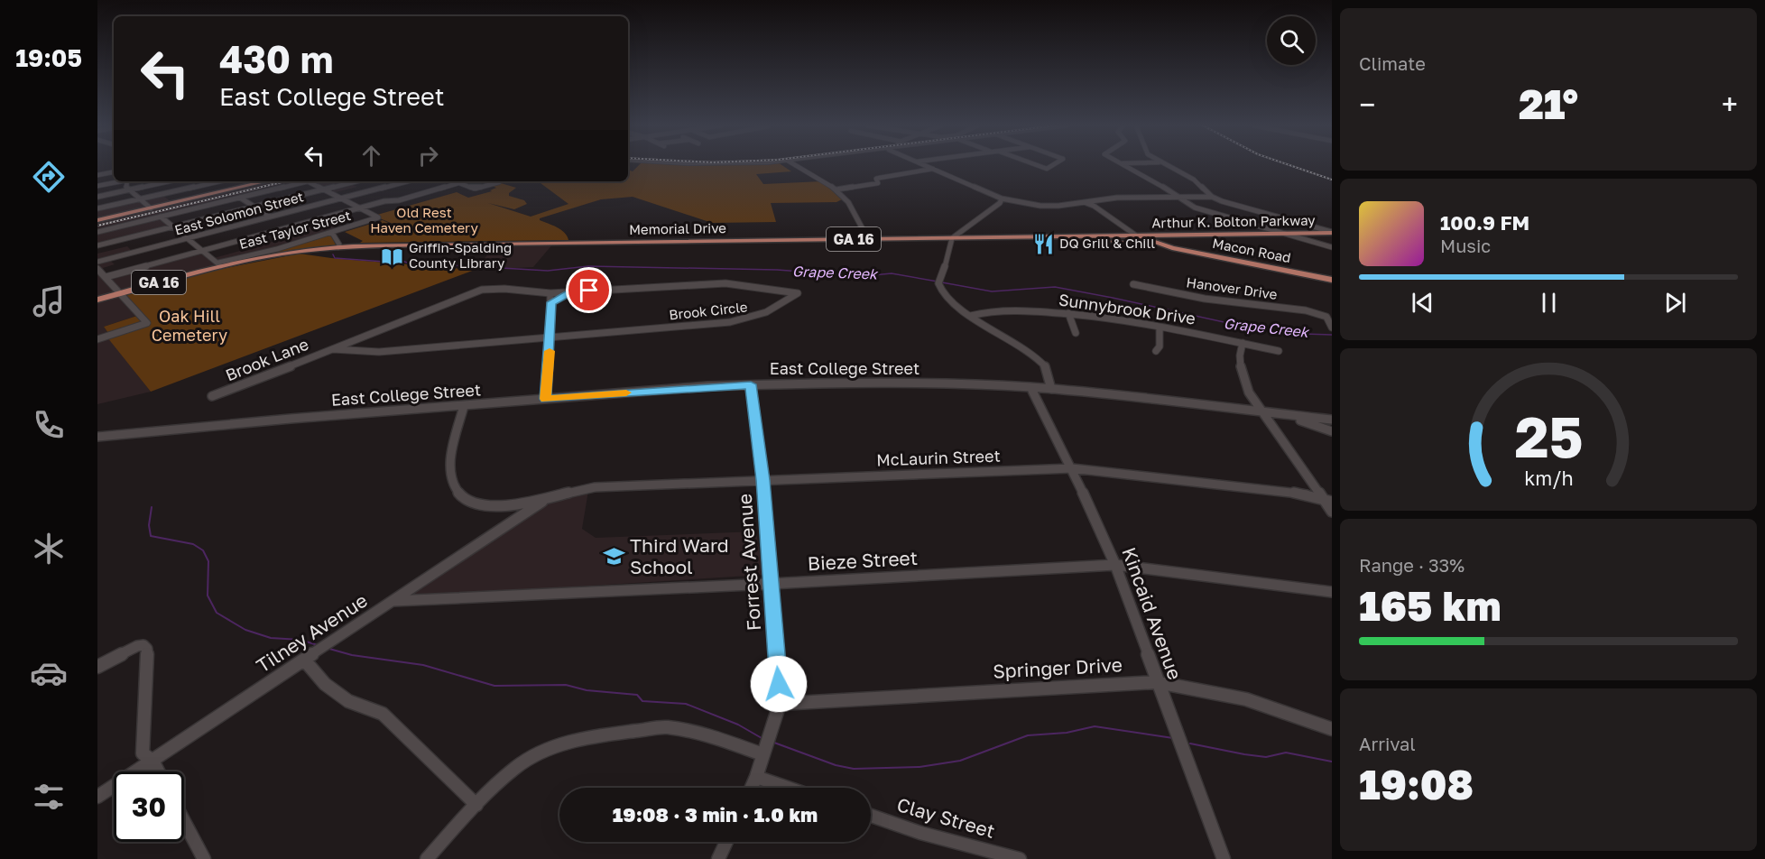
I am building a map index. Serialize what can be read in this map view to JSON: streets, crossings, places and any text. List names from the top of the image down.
{
  "streets": {
    "main road": [
      "Arthur K. Bolton Parkway",
      "Memorial Drive",
      "East Taylor Street",
      "GA 16",
      "Macon Road"
    ],
    "street": [
      "East Solomon Street",
      "Hanover Drive",
      "Sunnybrook Drive",
      "Brook Circle",
      "Brook Lane",
      "East College Street",
      "McLaurin Street",
      "Bieze Street",
      "Forrest Avenue",
      "Kincaid Avenue",
      "Tilney Avenue",
      "Springer Drive",
      "Clay Street"
    ]
  },
  "crossings": [
    ["Arthur K. Bolton Parkway", "Macon Road"],
    ["Memorial Drive", "East Taylor Street"],
    ["Memorial Drive", "Macon Road"],
    ["Brook Circle", "Brook Lane"],
    ["East College Street", "Forrest Avenue"],
    ["East College Street", "Kincaid Avenue"],
    ["McLaurin Street", "Forrest Avenue"],
    ["McLaurin Street", "Kincaid Avenue"],
    ["McLaurin Street", "Tilney Avenue"],
    ["Bieze Street", "Forrest Avenue"],
    ["Bieze Street", "Kincaid Avenue"],
    ["Bieze Street", "Tilney Avenue"],
    ["Forrest Avenue", "Springer Drive"],
    ["Kincaid Avenue", "Springer Drive"]
  ],
  "water": ["Grape Creek"],
  "parks": ["Old Rest Haven Cemetery", "Oak Hill Cemetery"],
  "places": {
    "restaurant": ["DQ Grill & Chill"],
    "library": ["Griffin-Spalding County Library"],
    "school or university": ["Third Ward School"]
  },
  "page": {
    "tabs": "19:05",
    "tile": [
      "Climate",
      ["Range · 33%", "165 km"],
      ["Arrival", "19:08"]
    ],
    "turn": ["430 m", "East College Street"],
    "heat": ["−", "21°", "+"],
    "song": ["100.9 FM", "Music"],
    "limit": "30",
    "trip": "19:08 · 3 min · 1.0 km",
    "gauge": ["25", "km/h"]
  }
}
